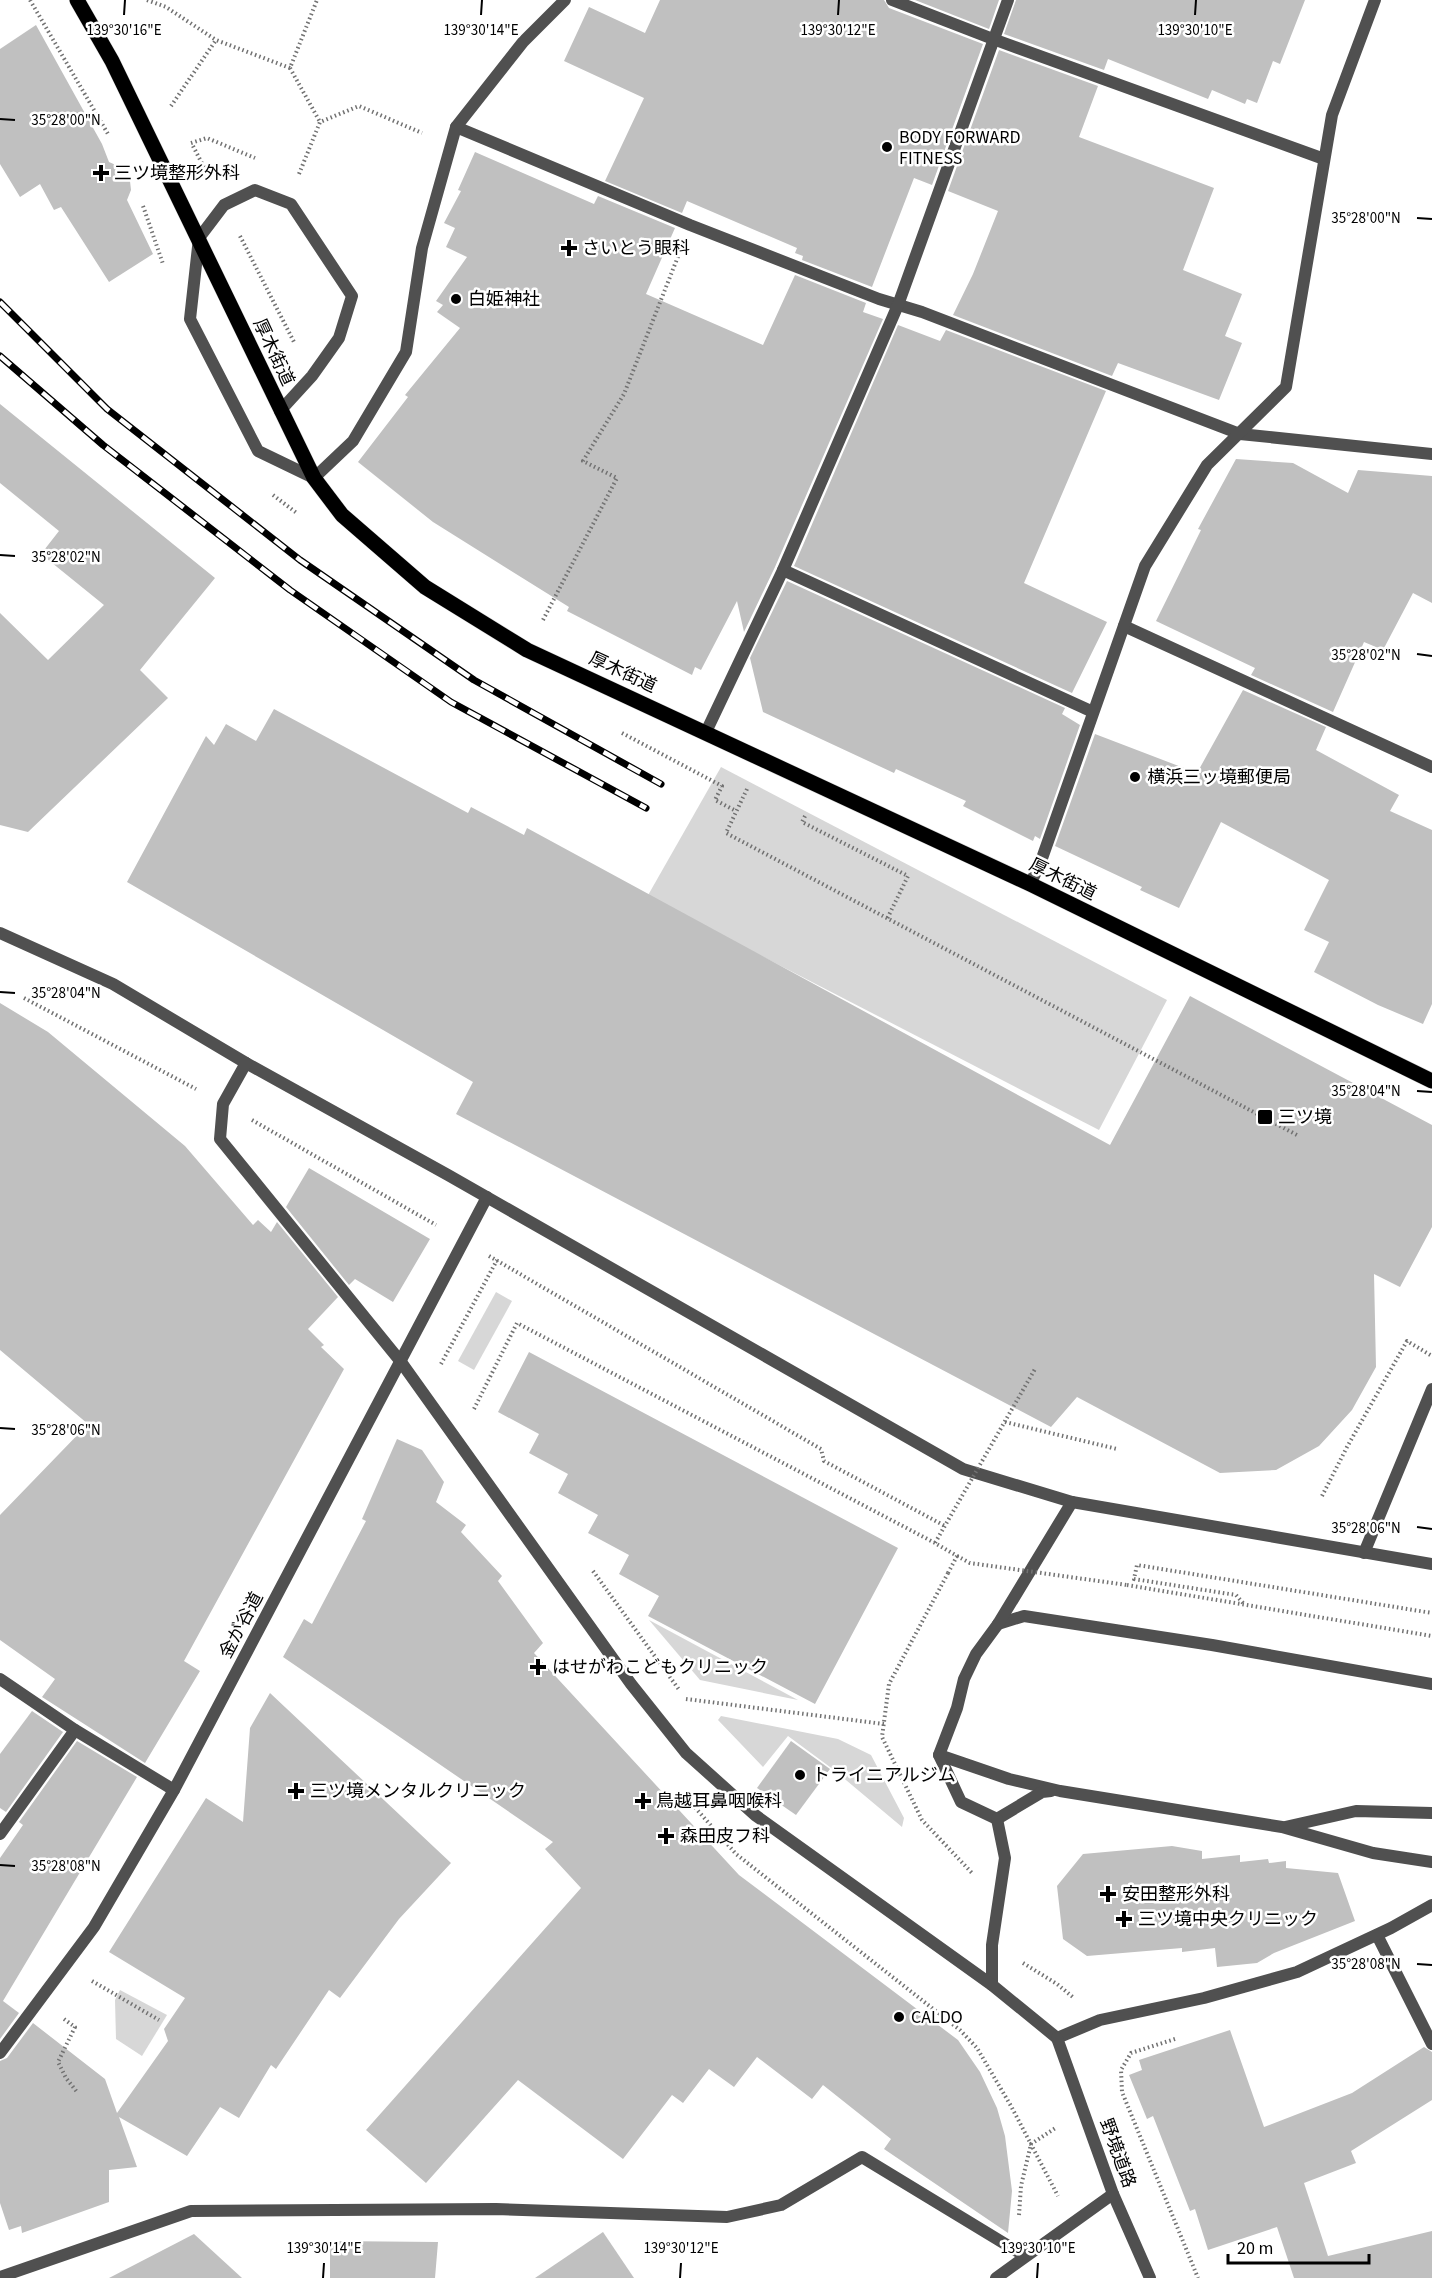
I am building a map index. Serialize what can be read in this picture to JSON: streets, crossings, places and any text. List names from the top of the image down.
{
  "streets": {
    "main road": ["厚木街道"],
    "street": ["金が谷道", "野境道路"]
  },
  "places": {
    "other": [
      "BODY FORWARD FITNESS",
      "白姫神社",
      "横浜三ッ境郵便局",
      "トライニアルジム",
      "CALDO"
    ],
    "health": [
      "三ツ境整形外科",
      "さいとう眼科",
      "はせがわこどもクリニック",
      "三ツ境メンタルクリニック",
      "鳥越耳鼻咽喉科",
      "森田皮フ科",
      "安田整形外科",
      "三ツ境中央クリニック"
    ],
    "transit": ["三ツ境"]
  },
  "scale_bar": "20 m",
  "coordinates": [
    "139°30'16\"E",
    "139°30'14\"E",
    "139°30'12\"E",
    "139°30'10\"E",
    "35°28'00\"N",
    "35°28'02\"N",
    "35°28'04\"N",
    "35°28'06\"N",
    "35°28'08\"N"
  ]
}
